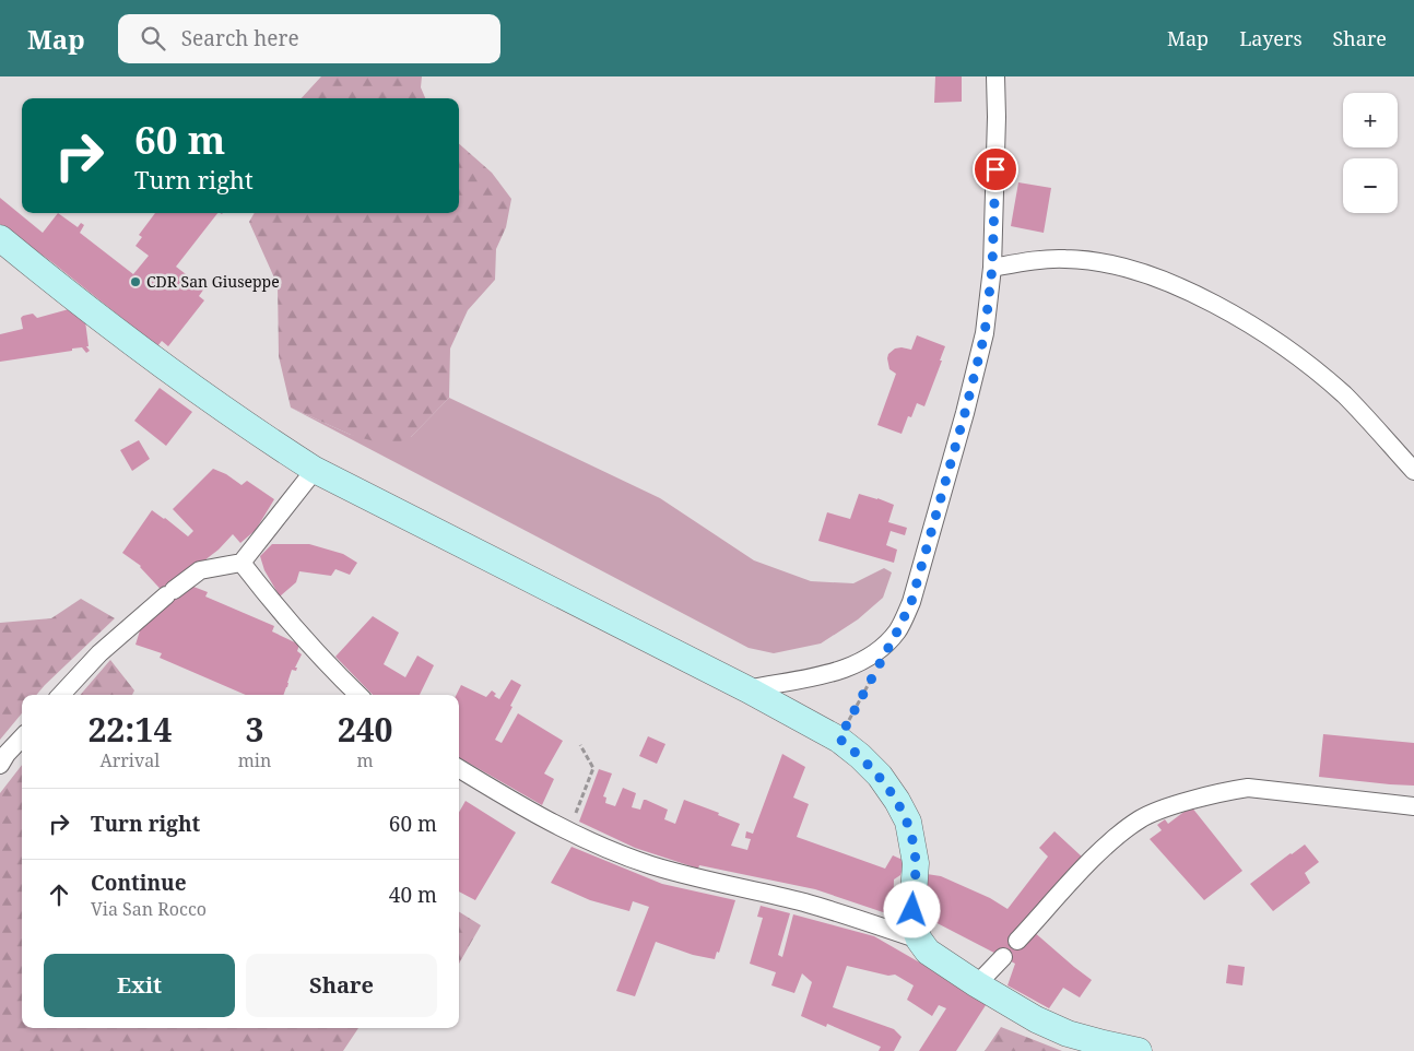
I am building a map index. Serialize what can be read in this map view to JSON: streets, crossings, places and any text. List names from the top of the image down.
{
  "places": ["CDR San Giuseppe"],
  "page": {
    "header": "Map",
    "search": "Search here",
    "nav": ["Map", "Layers", "Share"],
    "map_buttons": ["+", "−"],
    "turn": ["60 m", "Turn right"],
    "eta": [
      "22:14",
      "Arrival",
      "3",
      "min",
      "240",
      "m"
    ],
    "list": [
      {
        "name": "Turn right",
        "value": "60 m"
      },
      {
        "name": "Continue",
        "note": "Via San Rocco",
        "value": "40 m"
      }
    ],
    "buttons": ["Exit", "Share"]
  }
}
